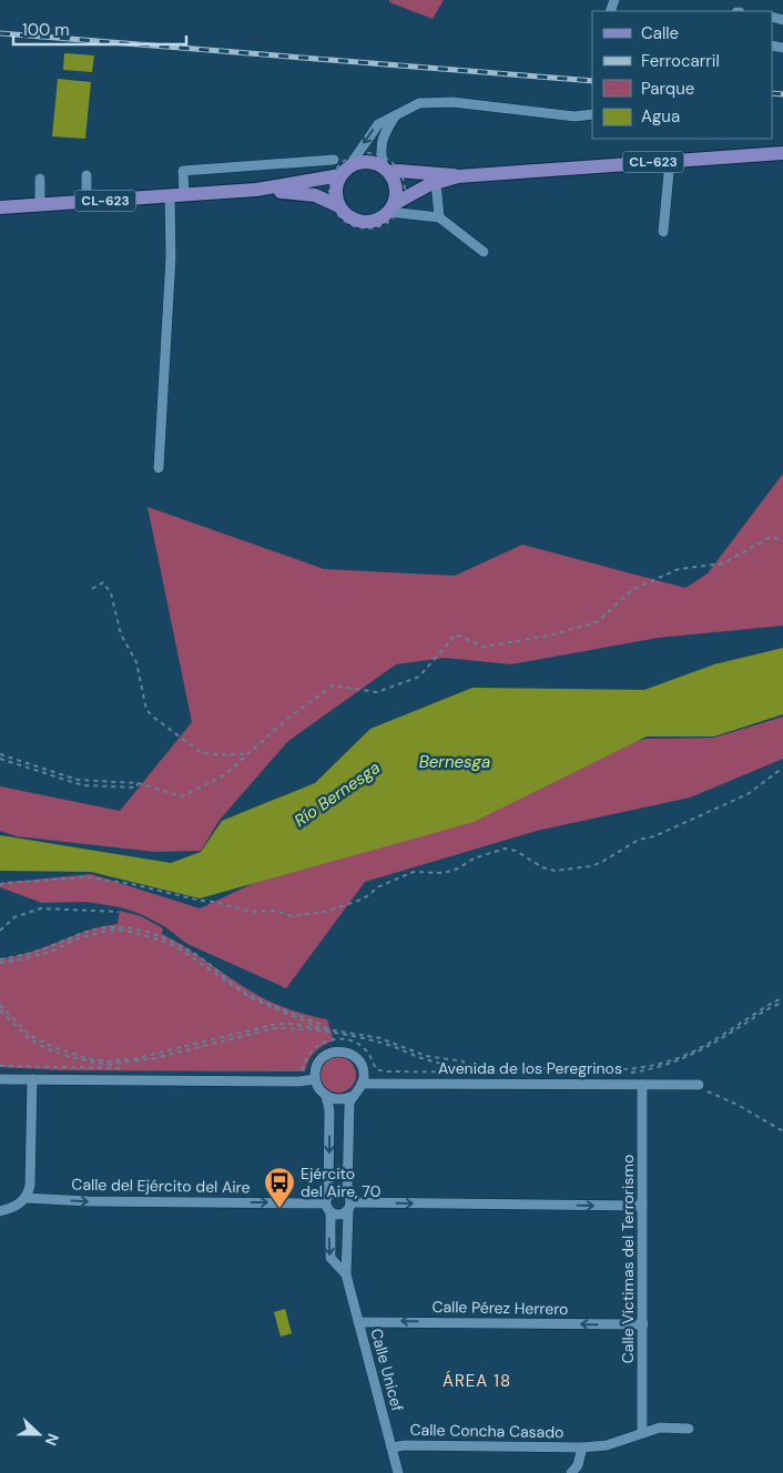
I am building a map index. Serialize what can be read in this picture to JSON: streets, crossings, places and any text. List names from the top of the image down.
{
  "streets": {
    "main road": ["CL-623"],
    "street": [
      "Avenida de los Peregrinos",
      "Calle del Ejército del Aire",
      "Calle Víctimas del Terrorismo",
      "Calle Pérez Herrero",
      "Calle Unicef",
      "Calle Concha Casado"
    ]
  },
  "crossings": [
    ["Avenida de los Peregrinos", "Calle Víctimas del Terrorismo"],
    ["Avenida de los Peregrinos", "Calle Unicef"],
    ["Calle del Ejército del Aire", "Calle Unicef"],
    ["Calle Víctimas del Terrorismo", "Calle Pérez Herrero"],
    ["Calle Víctimas del Terrorismo", "Calle Concha Casado"],
    ["Calle Pérez Herrero", "Calle Unicef"],
    ["Calle Unicef", "Calle Concha Casado"]
  ],
  "one_way": ["Calle del Ejército del Aire", "Calle Pérez Herrero"],
  "districts": ["ÁREA 18"],
  "water": ["Bernesga", "Río Bernesga"],
  "places": {
    "bus stop": ["Ejército del Aire, 70"]
  },
  "legend": [
    "Calle",
    "Ferrocarril",
    "Parque",
    "Agua"
  ],
  "scale_bar": "100 m",
  "north": "right"
}
